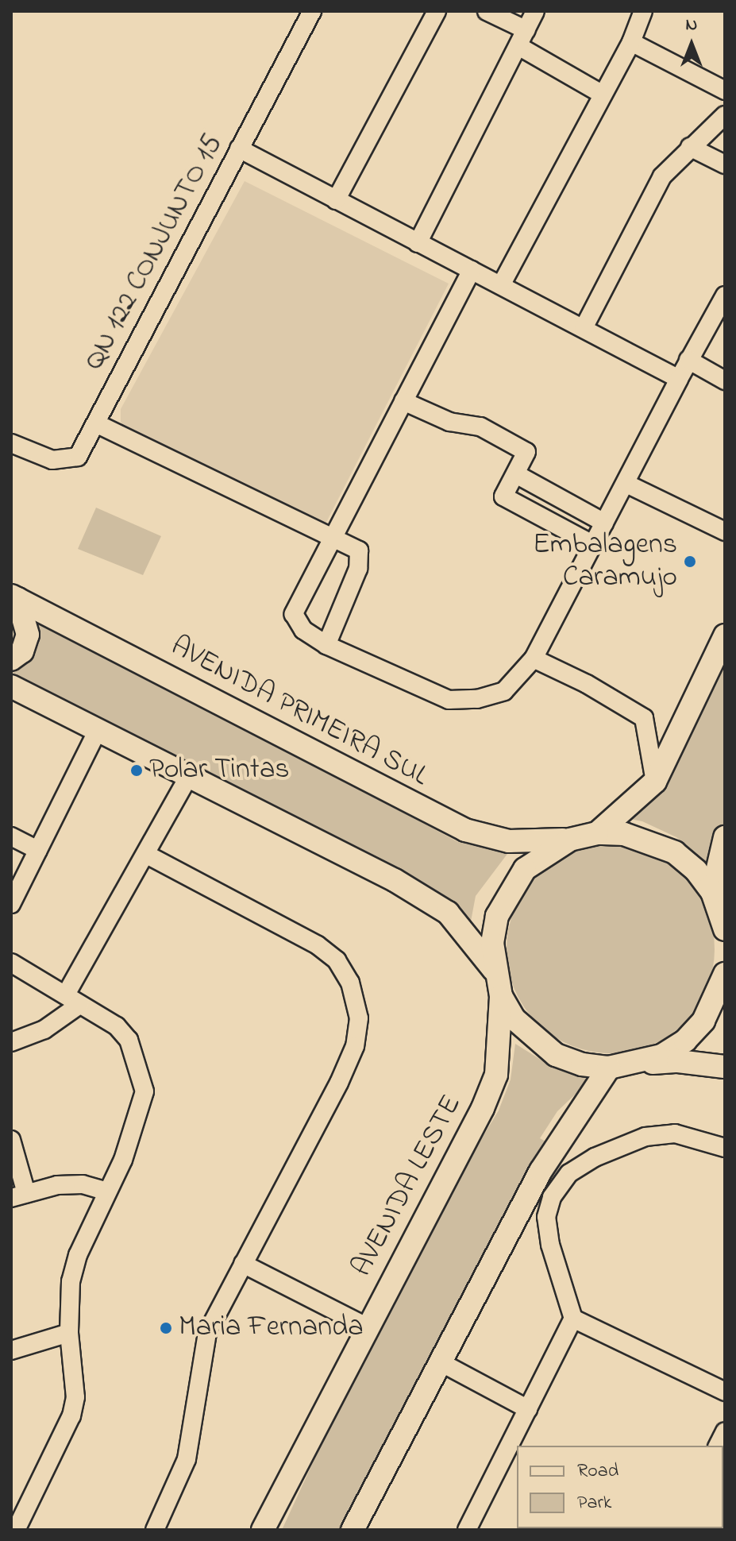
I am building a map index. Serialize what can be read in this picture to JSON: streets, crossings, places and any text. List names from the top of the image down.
{
  "streets": {
    "main road": ["AVENIDA PRIMEIRA SUL", "AVENIDA LESTE"],
    "street": ["QN 122 CONJUNTO 15"]
  },
  "places": ["Embalagens Caramujo", "Polar Tintas", "Maria Fernanda"],
  "legend": ["Road", "Park"],
  "north": "top"
}
